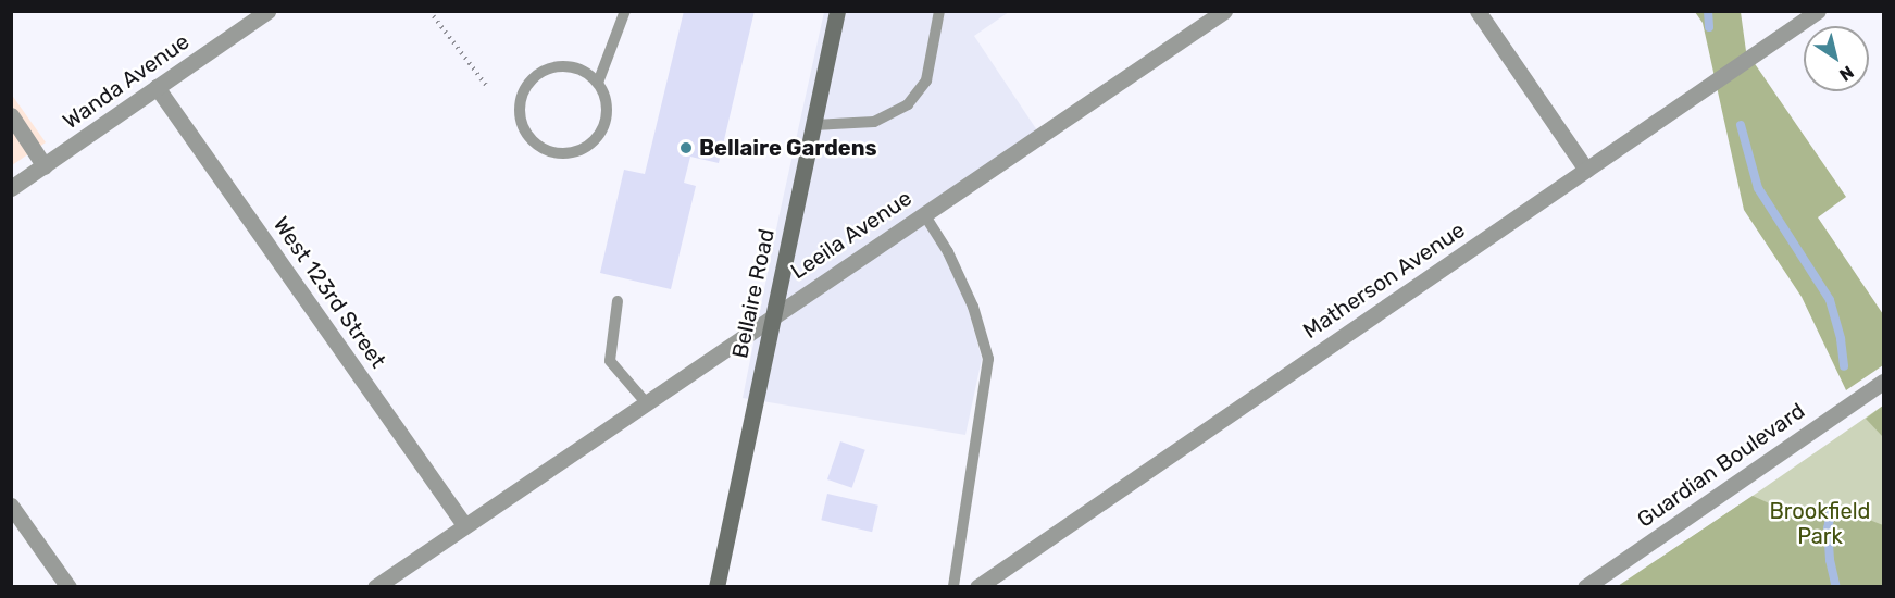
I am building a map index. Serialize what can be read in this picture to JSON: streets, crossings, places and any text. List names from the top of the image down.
{
  "streets": {
    "street": [
      "Wanda Avenue",
      "Leeila Avenue",
      "Matherson Avenue",
      "West 123rd Street",
      "Bellaire Road",
      "Guardian Boulevard"
    ]
  },
  "crossings": [
    ["Wanda Avenue", "West 123rd Street"],
    ["Leeila Avenue", "West 123rd Street"],
    ["Leeila Avenue", "Bellaire Road"]
  ],
  "parks": ["Brookfield Park"],
  "places": ["Bellaire Gardens"],
  "north": "bottom right"
}
